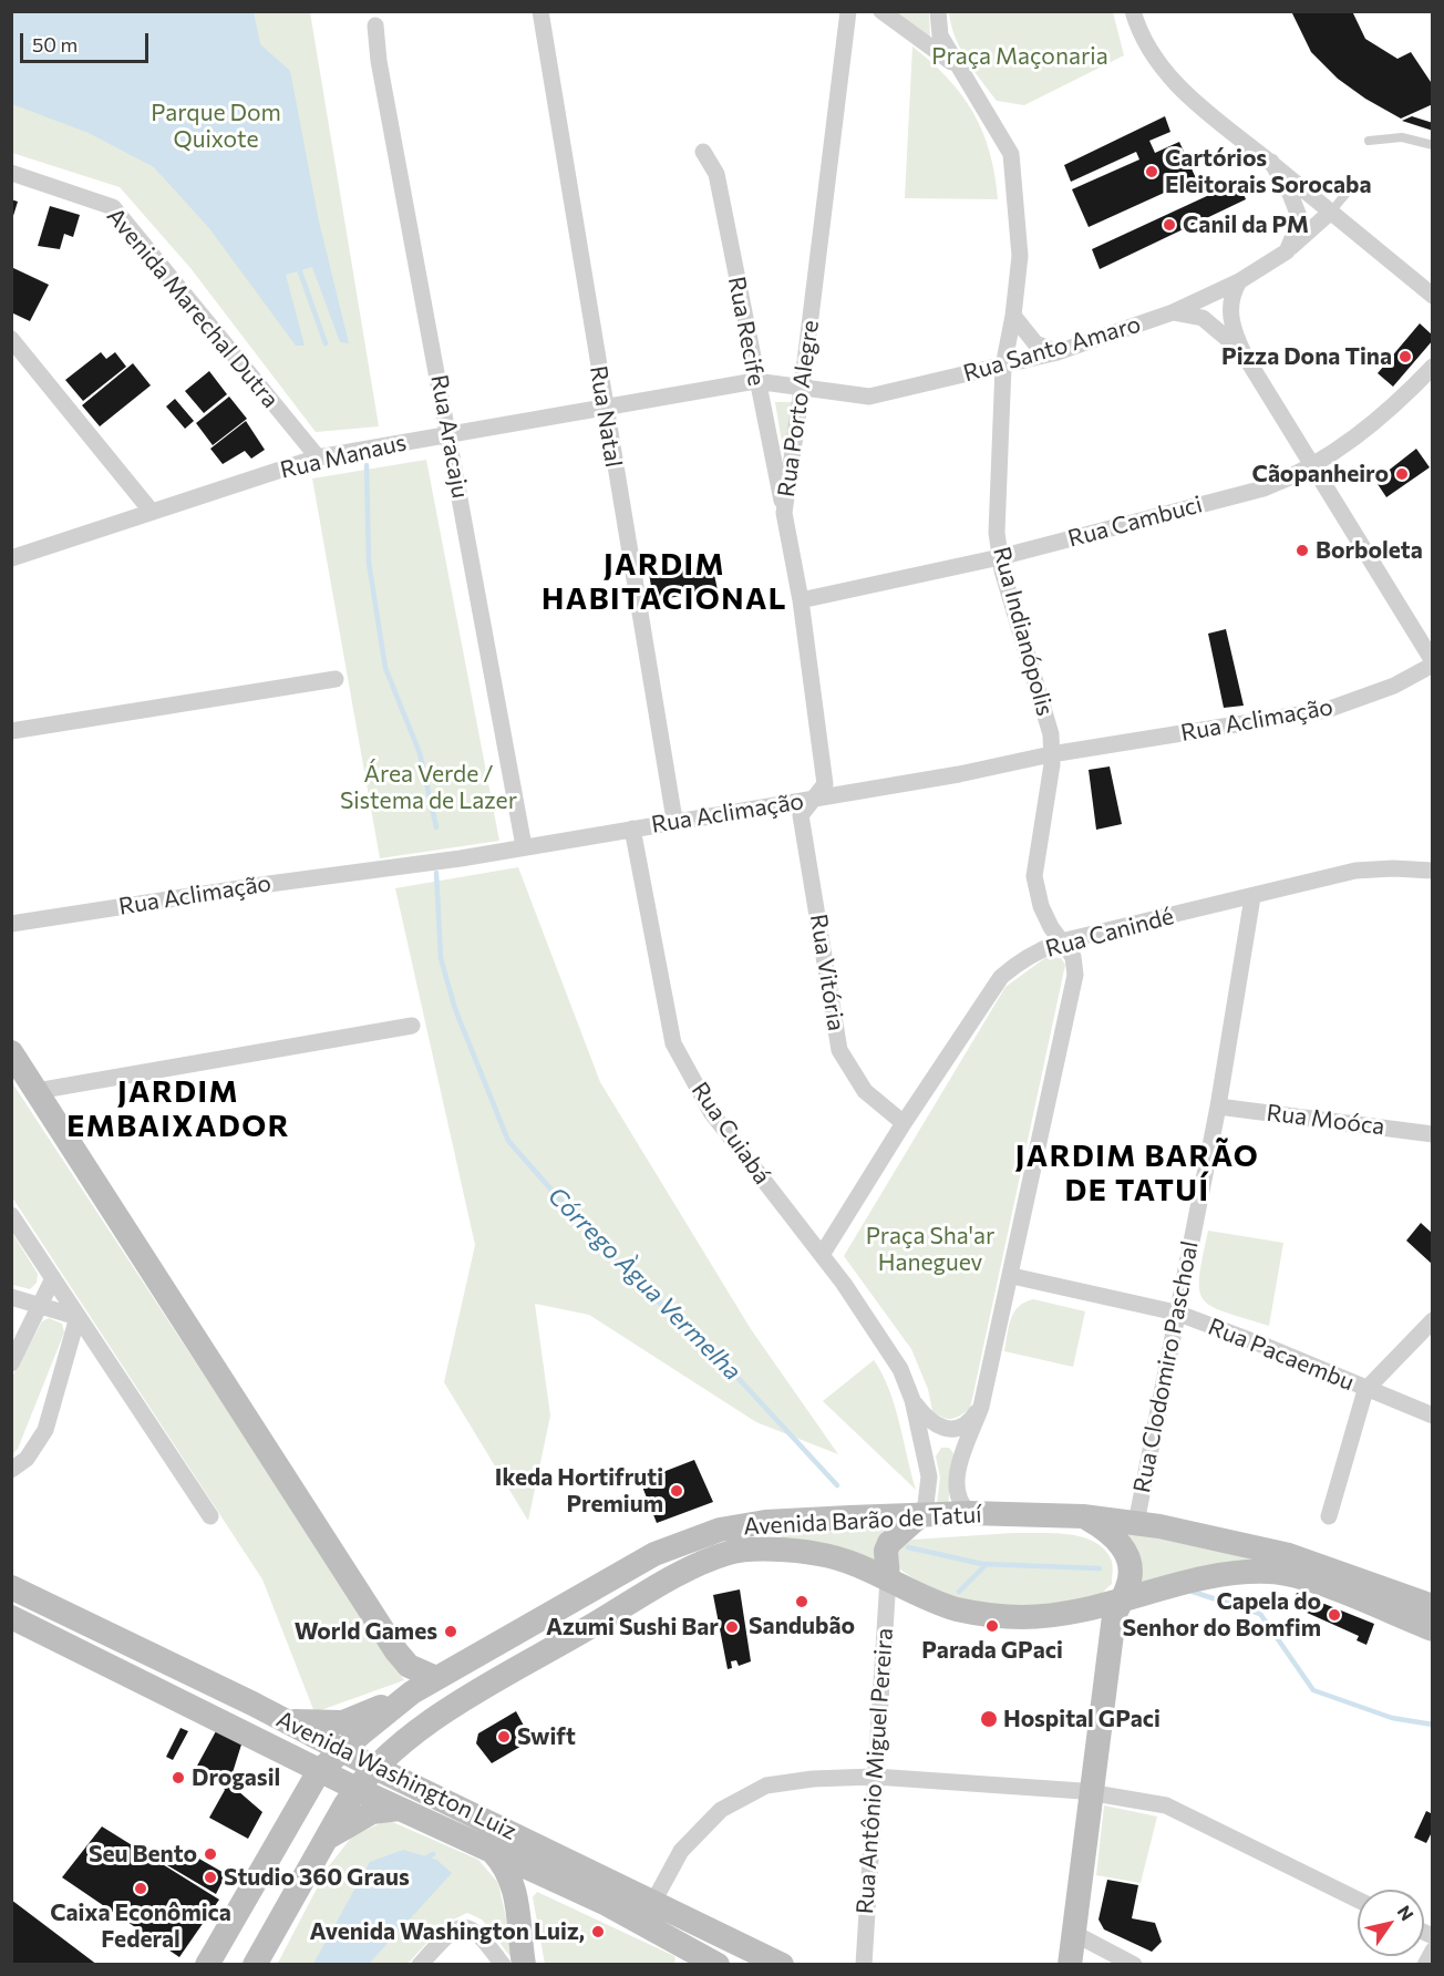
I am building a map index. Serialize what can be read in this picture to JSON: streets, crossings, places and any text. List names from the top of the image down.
{
  "streets": {
    "main road": ["Avenida Barão de Tatuí", "Avenida Washington Luiz"],
    "street": [
      "Avenida Marechal Dutra",
      "Rua Recife",
      "Rua Santo Amaro",
      "Rua Porto Alegre",
      "Rua Natal",
      "Rua Aracaju",
      "Rua Manaus",
      "Rua Cambuci",
      "Rua Indianópolis",
      "Rua Aclimação",
      "Rua Canindé",
      "Rua Vitória",
      "Rua Moóca",
      "Rua Cuiabá",
      "Rua Pacaembu",
      "Rua Clodomiro Paschoal",
      "Rua Antônio Miguel Pereira"
    ]
  },
  "crossings": [
    ["Avenida Marechal Dutra", "Rua Manaus"],
    ["Rua Recife", "Rua Porto Alegre"],
    ["Rua Recife", "Rua Manaus"],
    ["Rua Santo Amaro", "Rua Porto Alegre"],
    ["Rua Santo Amaro", "Rua Manaus"],
    ["Rua Santo Amaro", "Rua Indianópolis"],
    ["Rua Porto Alegre", "Rua Manaus"],
    ["Rua Porto Alegre", "Rua Cambuci"],
    ["Rua Porto Alegre", "Rua Aclimação"],
    ["Rua Porto Alegre", "Rua Vitória"],
    ["Rua Natal", "Rua Manaus"],
    ["Rua Natal", "Rua Aclimação"],
    ["Rua Aracaju", "Rua Manaus"],
    ["Rua Aracaju", "Rua Aclimação"],
    ["Rua Cambuci", "Rua Indianópolis"],
    ["Rua Indianópolis", "Rua Aclimação"],
    ["Rua Indianópolis", "Rua Canindé"],
    ["Rua Indianópolis", "Rua Cuiabá"],
    ["Rua Indianópolis", "Rua Pacaembu"],
    ["Rua Indianópolis", "Avenida Barão de Tatuí"],
    ["Rua Aclimação", "Rua Vitória"],
    ["Rua Aclimação", "Rua Cuiabá"],
    ["Rua Canindé", "Rua Vitória"],
    ["Rua Canindé", "Rua Cuiabá"],
    ["Rua Canindé", "Rua Clodomiro Paschoal"],
    ["Rua Moóca", "Rua Clodomiro Paschoal"],
    ["Rua Cuiabá", "Avenida Barão de Tatuí"],
    ["Rua Pacaembu", "Rua Clodomiro Paschoal"],
    ["Rua Clodomiro Paschoal", "Avenida Barão de Tatuí"],
    ["Avenida Barão de Tatuí", "Rua Antônio Miguel Pereira"],
    ["Avenida Barão de Tatuí", "Avenida Washington Luiz"]
  ],
  "districts": ["JARDIM HABITACIONAL", "JARDIM EMBAIXADOR", "JARDIM BARÃO DE TATUÍ"],
  "water": ["Córrego Àgua Vermelha"],
  "parks": [
    "Praça Maçonaria",
    "Parque Dom Quixote",
    "Área Verde / Sistema de Lazer",
    "Praça Sha'ar Haneguev"
  ],
  "places": [
    "Cartórios Eleitorais Sorocaba",
    "Canil da PM",
    "Pizza Dona Tina",
    "Cãopanheiro",
    "Borboleta",
    "Ikeda Hortifruti Premium",
    "Sandubão",
    "Capela do Senhor do Bomfim",
    "Parada GPaci",
    "Azumi Sushi Bar",
    "World Games",
    "Hospital GPaci",
    "Swift",
    "Drogasil",
    "Seu Bento",
    "Studio 360 Graus",
    "Caixa Econômica Federal",
    "Avenida Washington Luiz,"
  ],
  "scale_bar": "50 m",
  "north": "top right"
}
